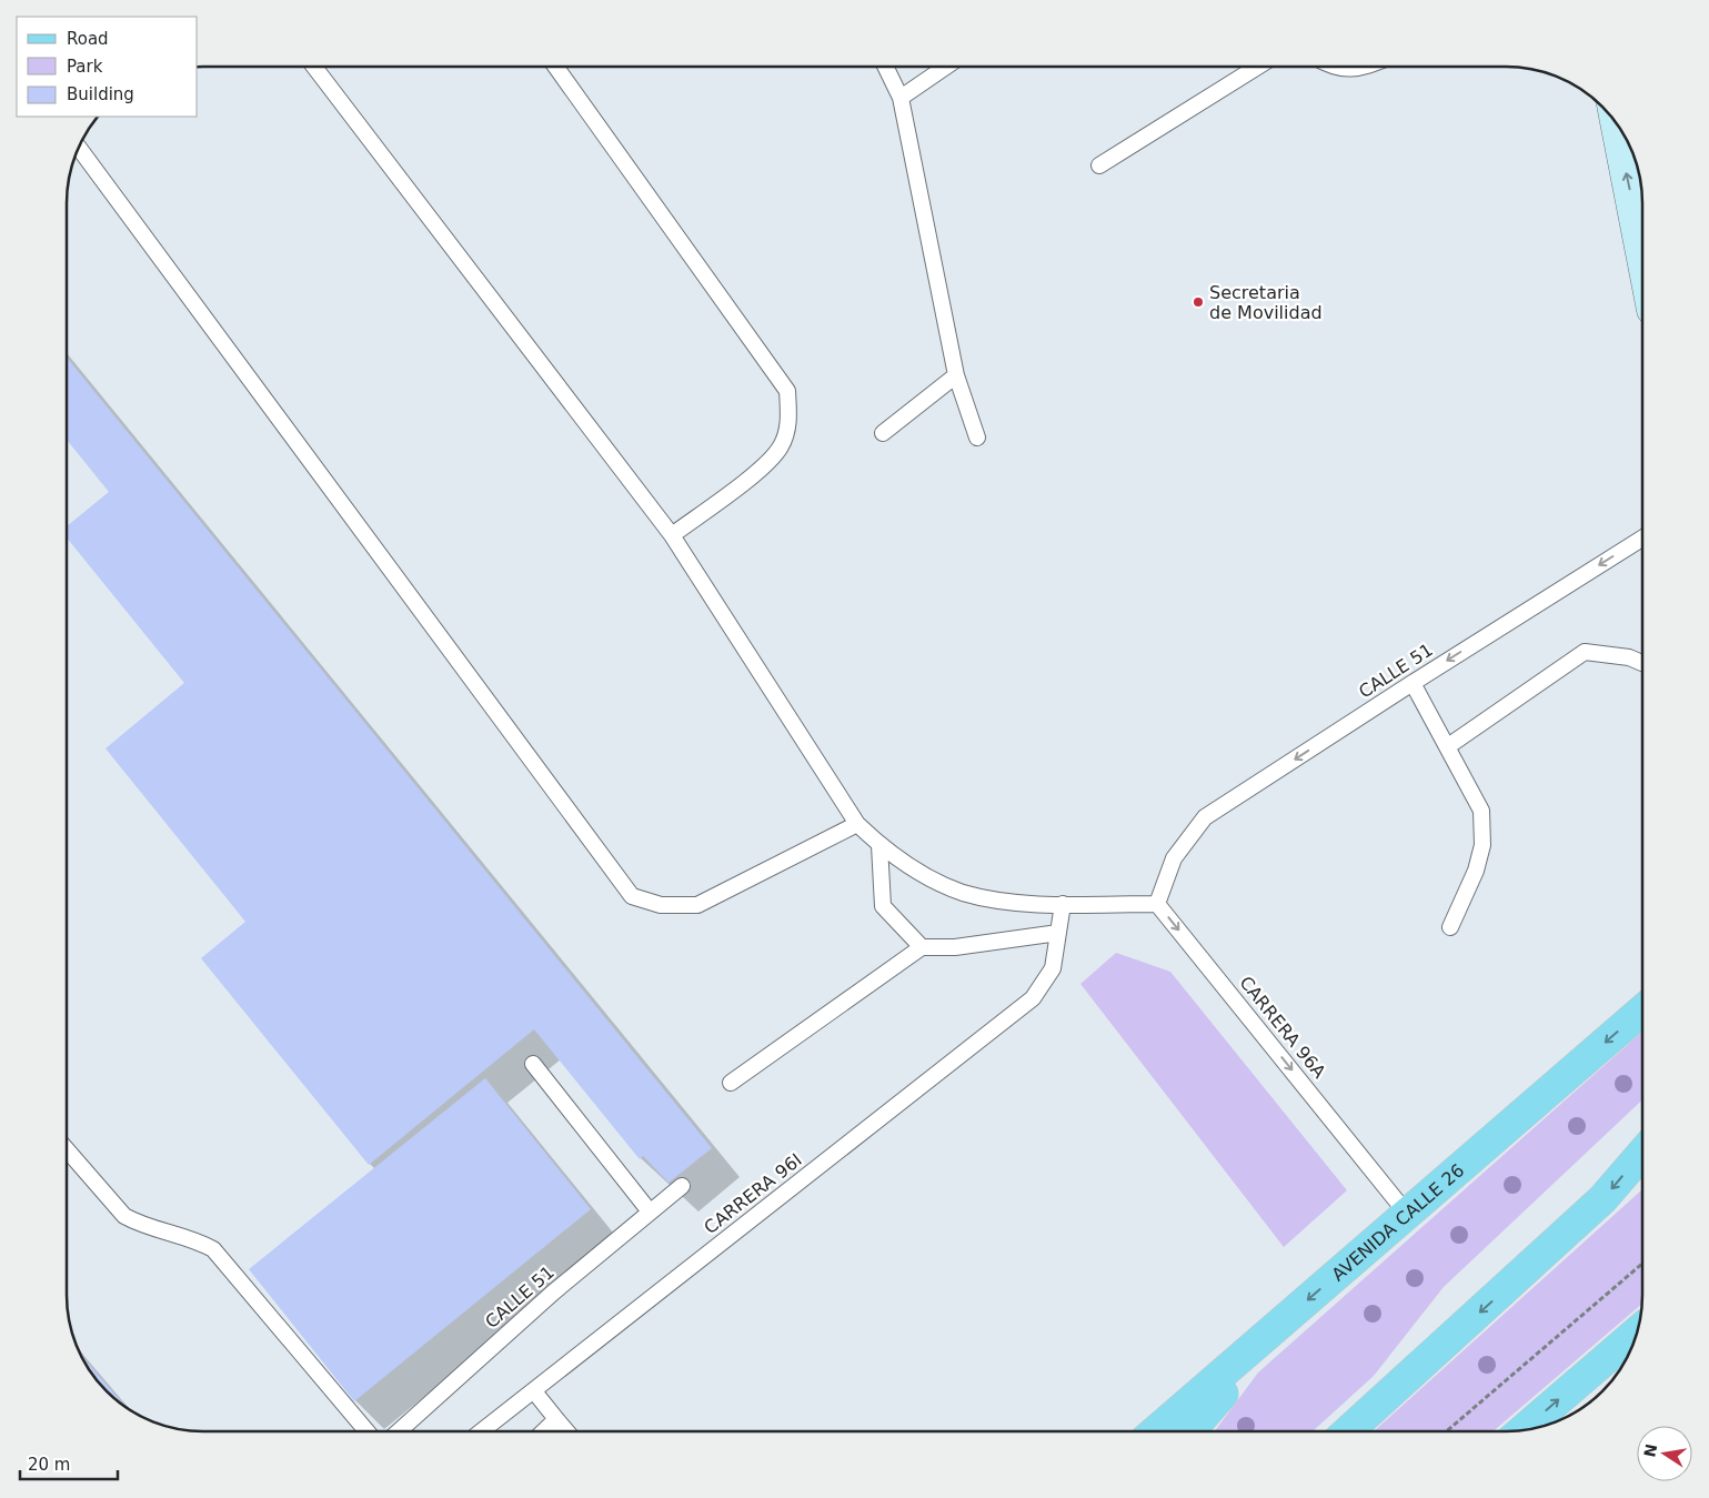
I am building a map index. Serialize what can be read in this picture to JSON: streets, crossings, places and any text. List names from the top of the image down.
{
  "streets": {
    "main road": ["AVENIDA CALLE 26"],
    "lane": ["CALLE 51", "CARRERA 96A", "CARRERA 96I"]
  },
  "crossings": [
    ["CALLE 51", "CARRERA 96A"],
    ["CARRERA 96A", "AVENIDA CALLE 26"]
  ],
  "one_way": ["CARRERA 96A"],
  "places": ["Secretaria de Movilidad"],
  "legend": ["Road", "Park", "Building"],
  "scale_bar": "20 m",
  "north": "left"
}
